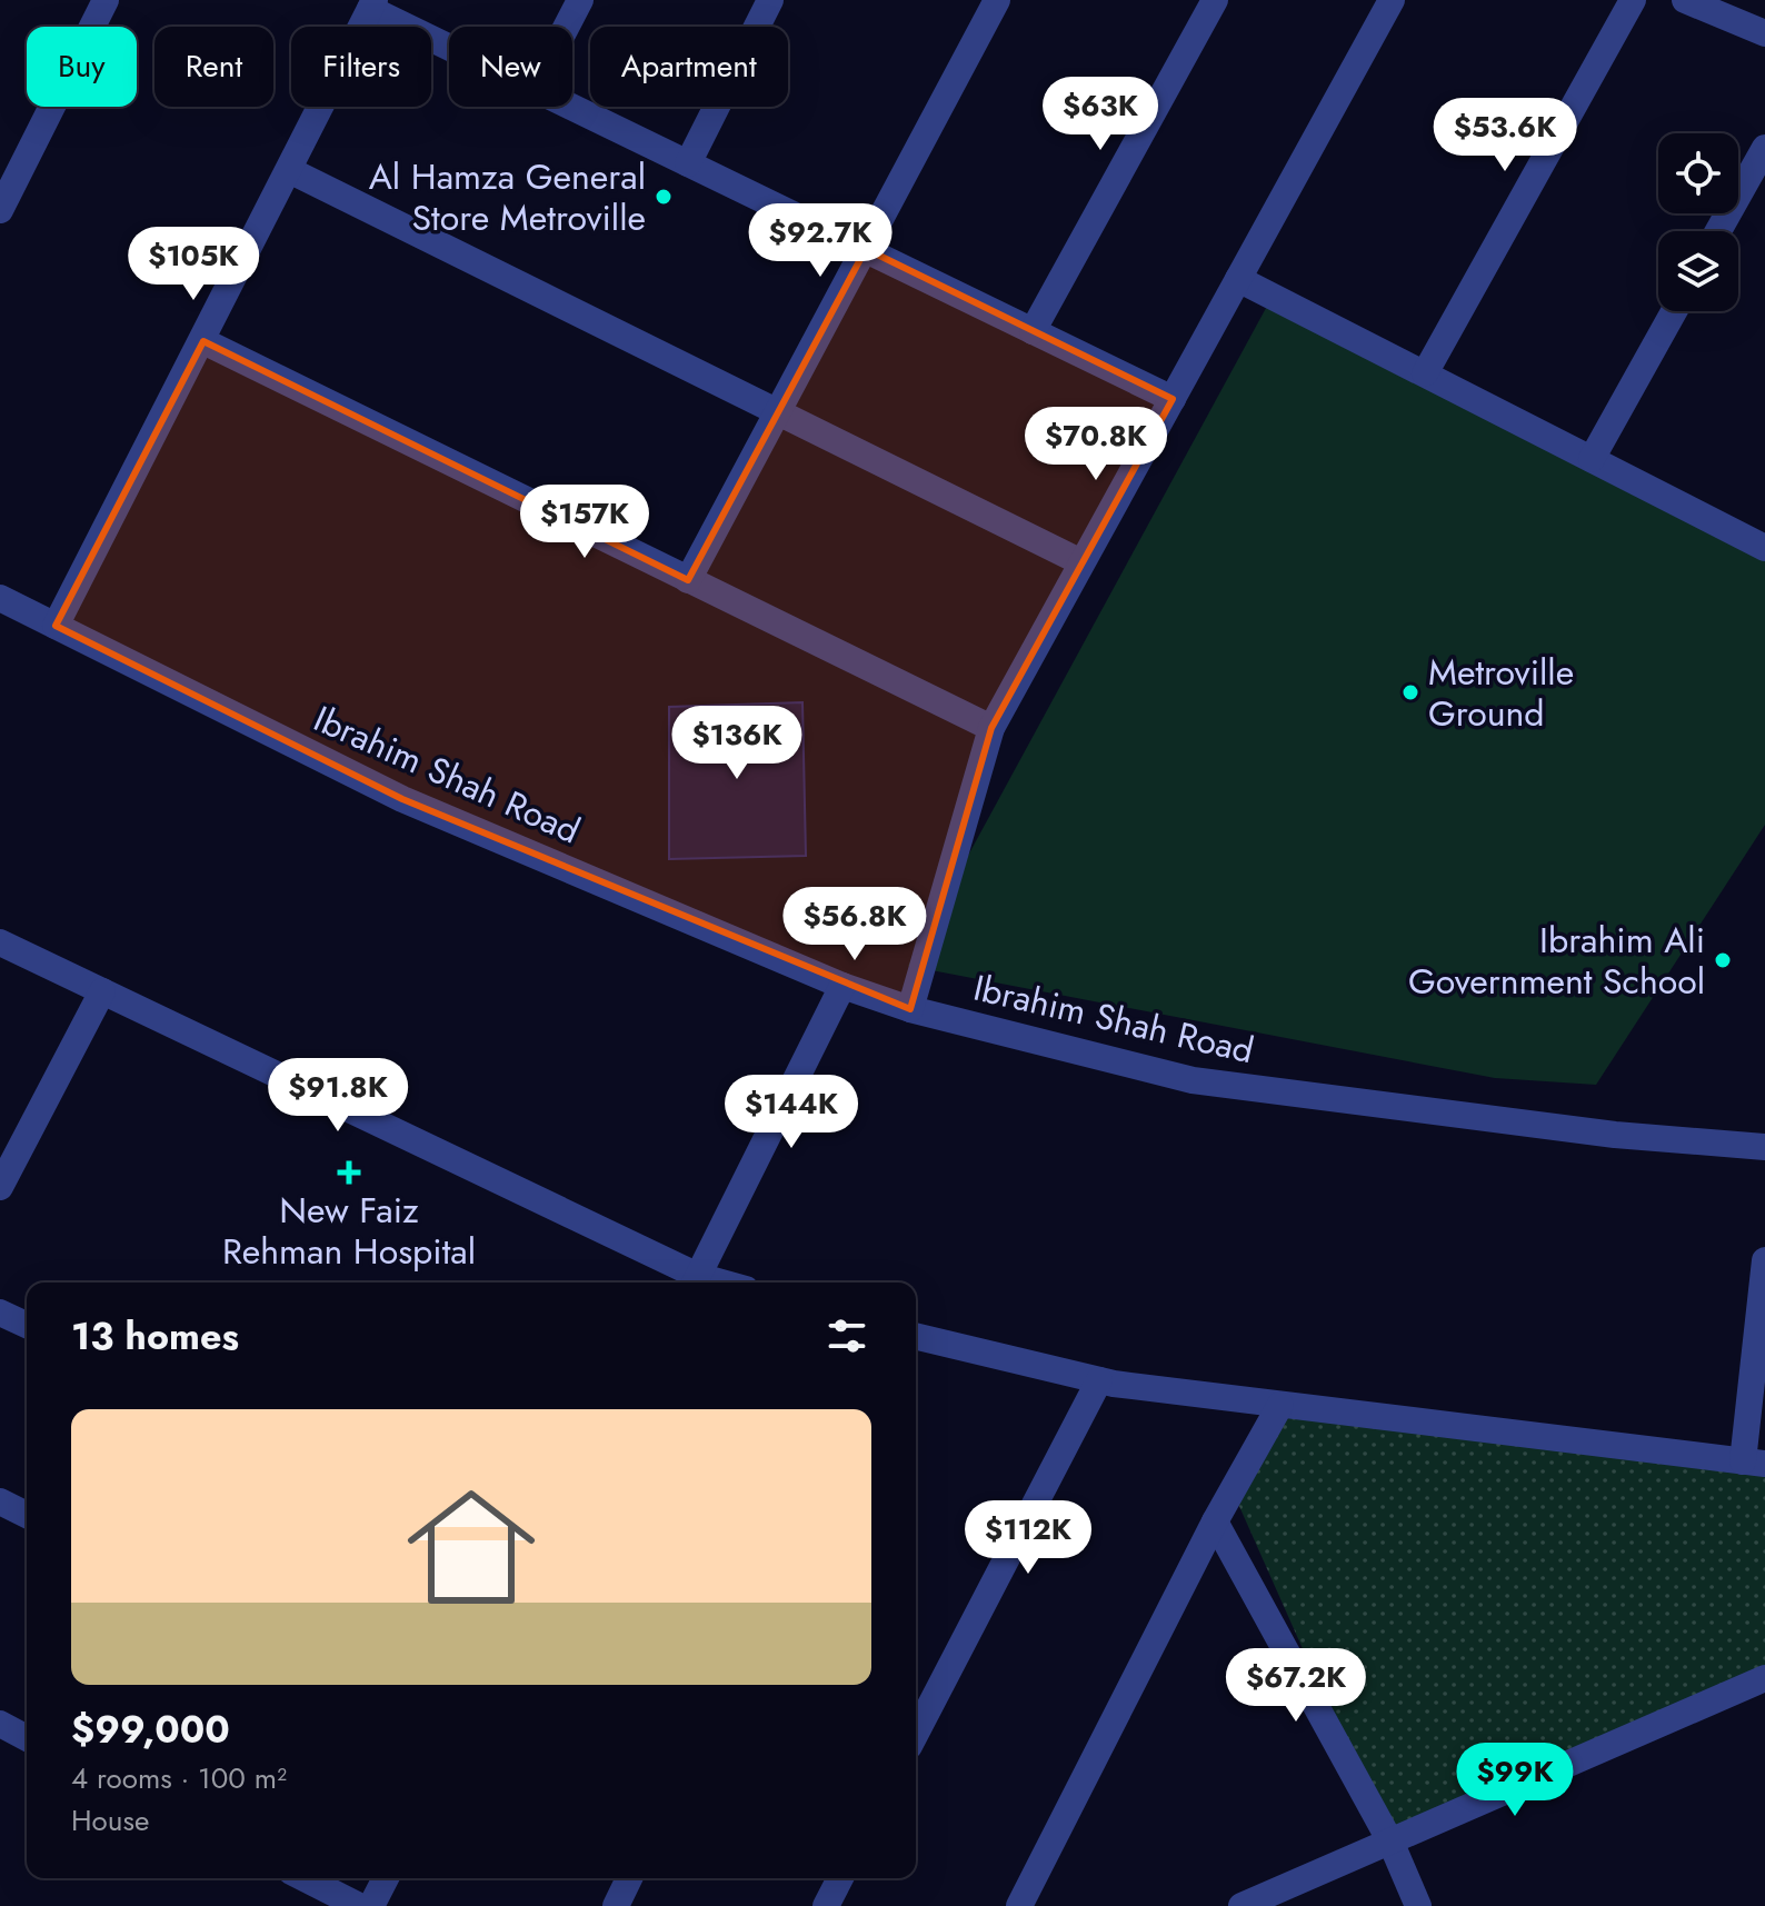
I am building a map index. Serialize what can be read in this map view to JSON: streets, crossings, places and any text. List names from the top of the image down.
{
  "streets": {
    "street": ["Ibrahim Shah Road"]
  },
  "places": {
    "other": ["Al Hamza General Store Metroville", "Metroville Ground", "Ibrahim Ali Government School"],
    "health": ["New Faiz Rehman Hospital"]
  },
  "page": {
    "chip": [
      "Buy",
      "Rent",
      "Filters",
      "New",
      "Apartment"
    ],
    "price": [
      "$63K",
      "$53.6K",
      "$92.7K",
      "$105K",
      "$70.8K",
      "$157K",
      "$136K",
      "$56.8K",
      "$91.8K",
      "$144K",
      "$112K",
      "$67.2K",
      "$99K"
    ],
    "heading": "13 homes",
    "list": [
      {
        "name": "$99,000",
        "note": "4 rooms · 100 m² · House"
      }
    ]
  }
}
